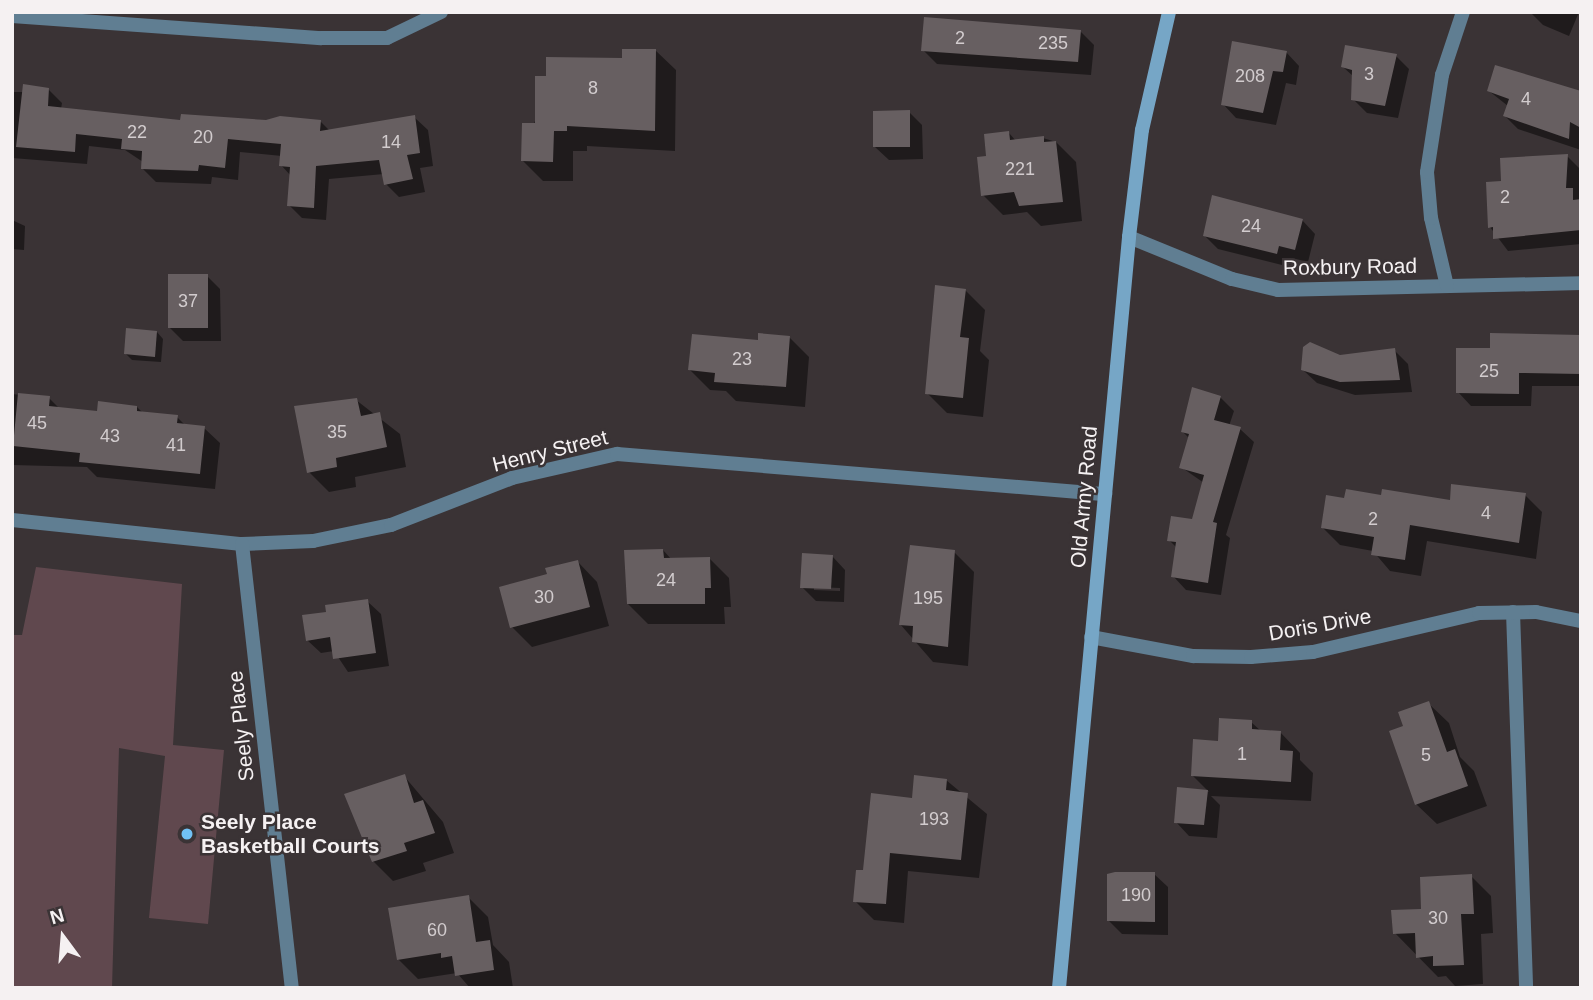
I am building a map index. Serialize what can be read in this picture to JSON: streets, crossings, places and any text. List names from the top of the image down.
{
  "streets": {
    "street": [
      "Roxbury Road",
      "Henry Street",
      "Old Army Road",
      "Doris Drive",
      "Seely Place"
    ]
  },
  "crossings": [
    ["Roxbury Road", "Old Army Road"],
    ["Henry Street", "Old Army Road"],
    ["Henry Street", "Seely Place"],
    ["Old Army Road", "Doris Drive"]
  ],
  "places": ["Seely Place Basketball Courts"],
  "house_numbers": [
    "2",
    "235",
    "3",
    "208",
    "8",
    "4",
    "22",
    "20",
    "14",
    "221",
    "2",
    "24",
    "37",
    "23",
    "25",
    "45",
    "35",
    "43",
    "41",
    "4",
    "2",
    "24",
    "30",
    "195",
    "1",
    "5",
    "193",
    "190",
    "30",
    "60"
  ],
  "north": "top"
}
